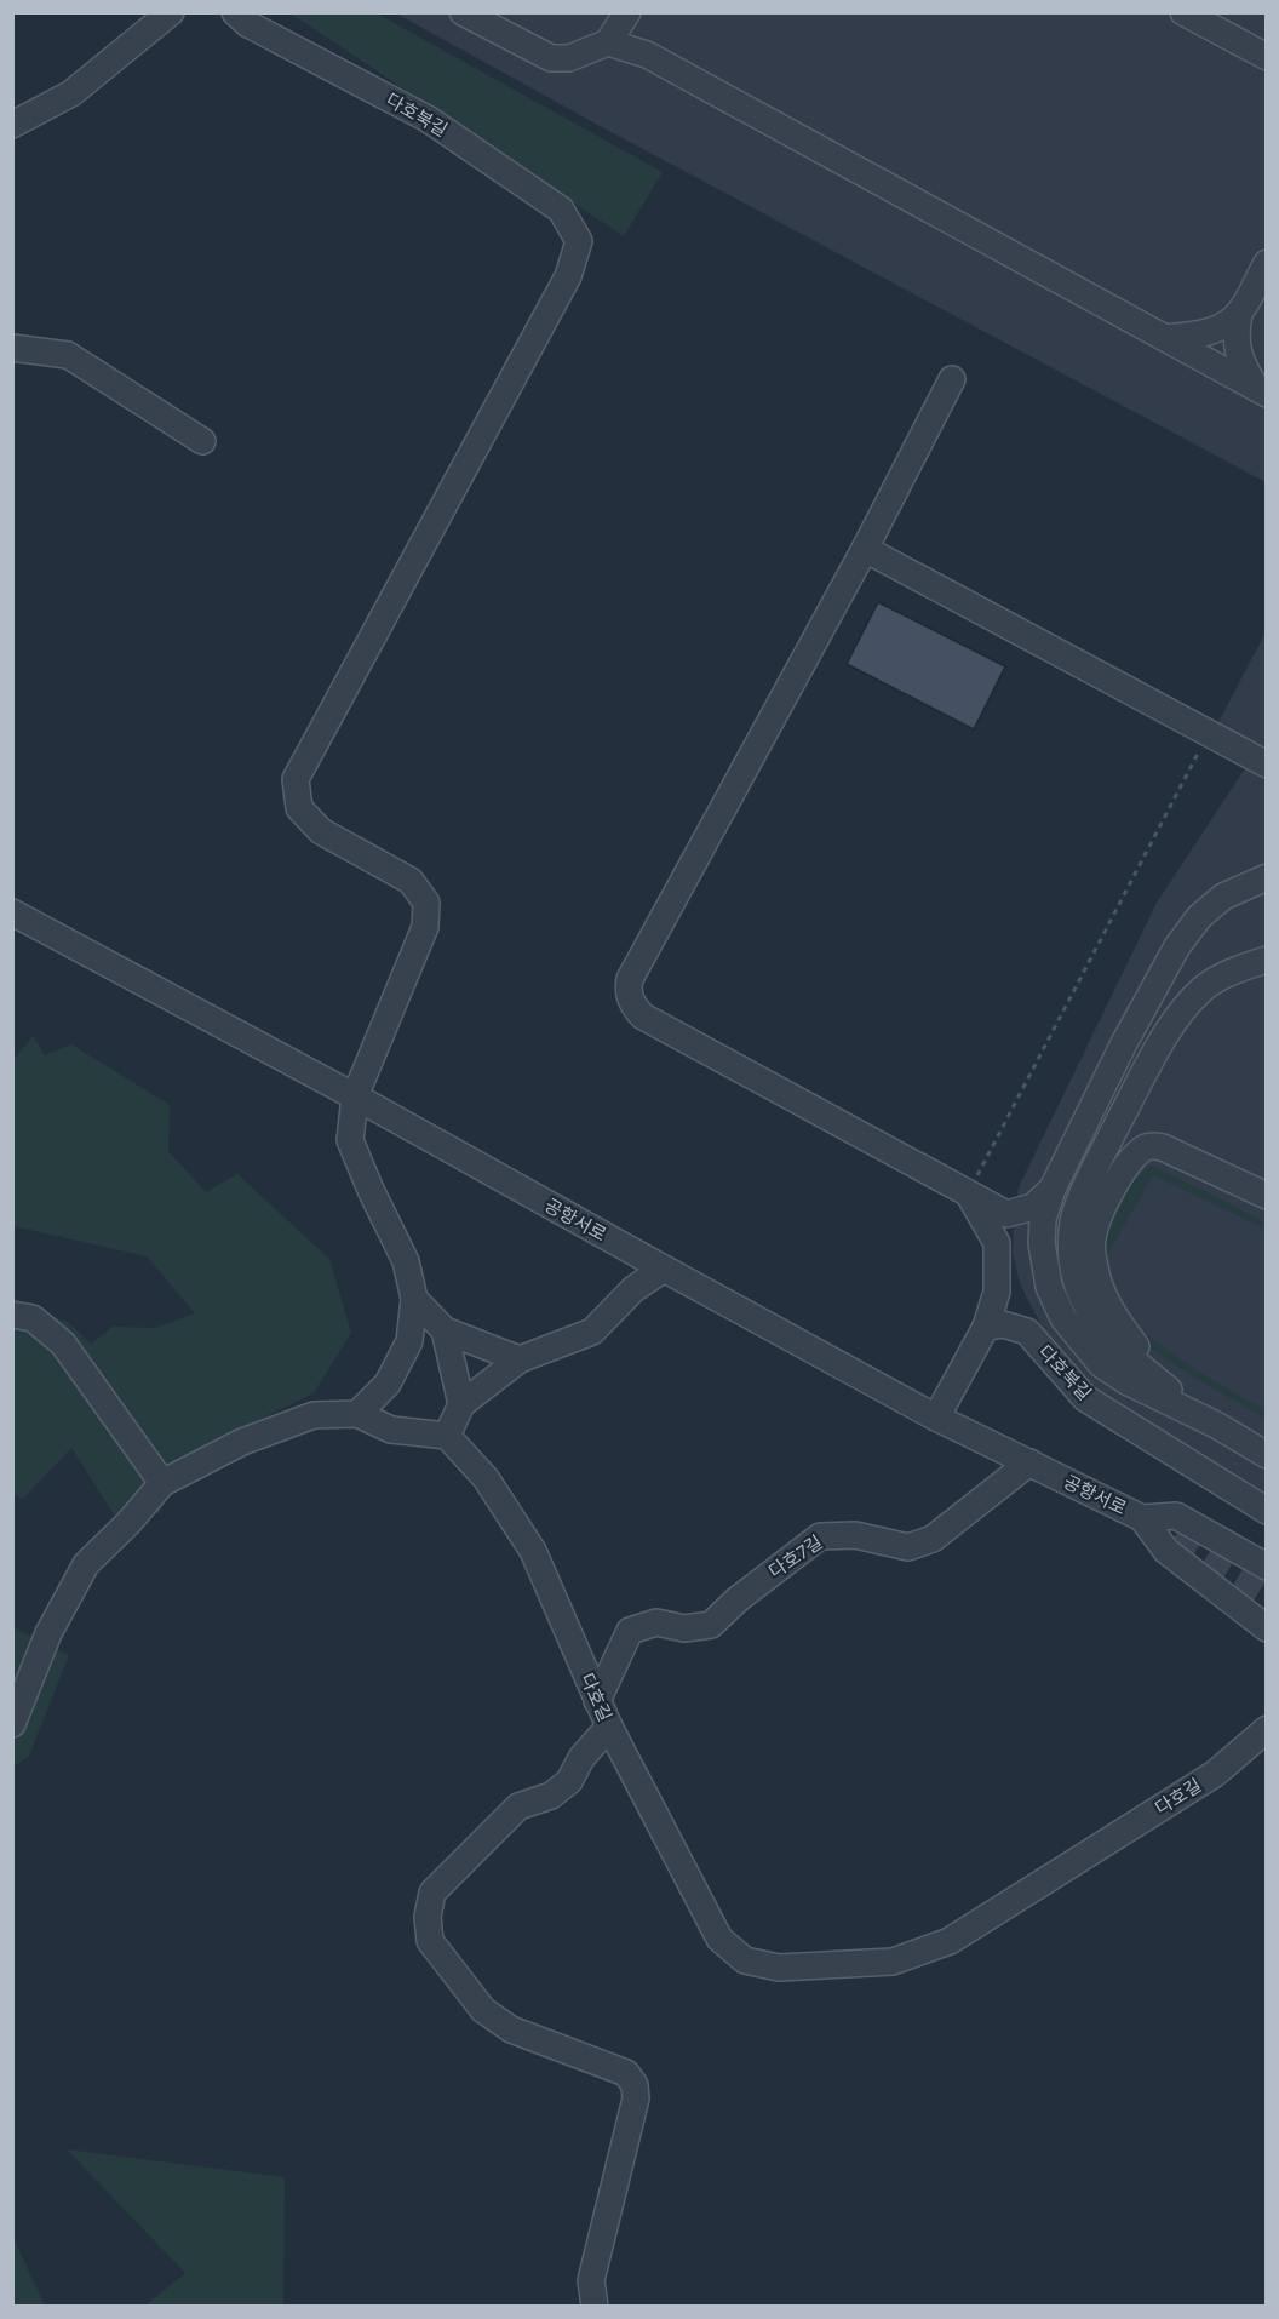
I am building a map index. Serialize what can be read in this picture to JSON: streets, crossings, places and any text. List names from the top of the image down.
{
  "streets": {
    "street": [
      "다호북길",
      "공항서로",
      "다호7길",
      "다호길"
    ]
  },
  "crossings": [
    ["다호북길", "공항서로"],
    ["공항서로", "다호7길"],
    ["다호7길", "다호길"]
  ]
}
